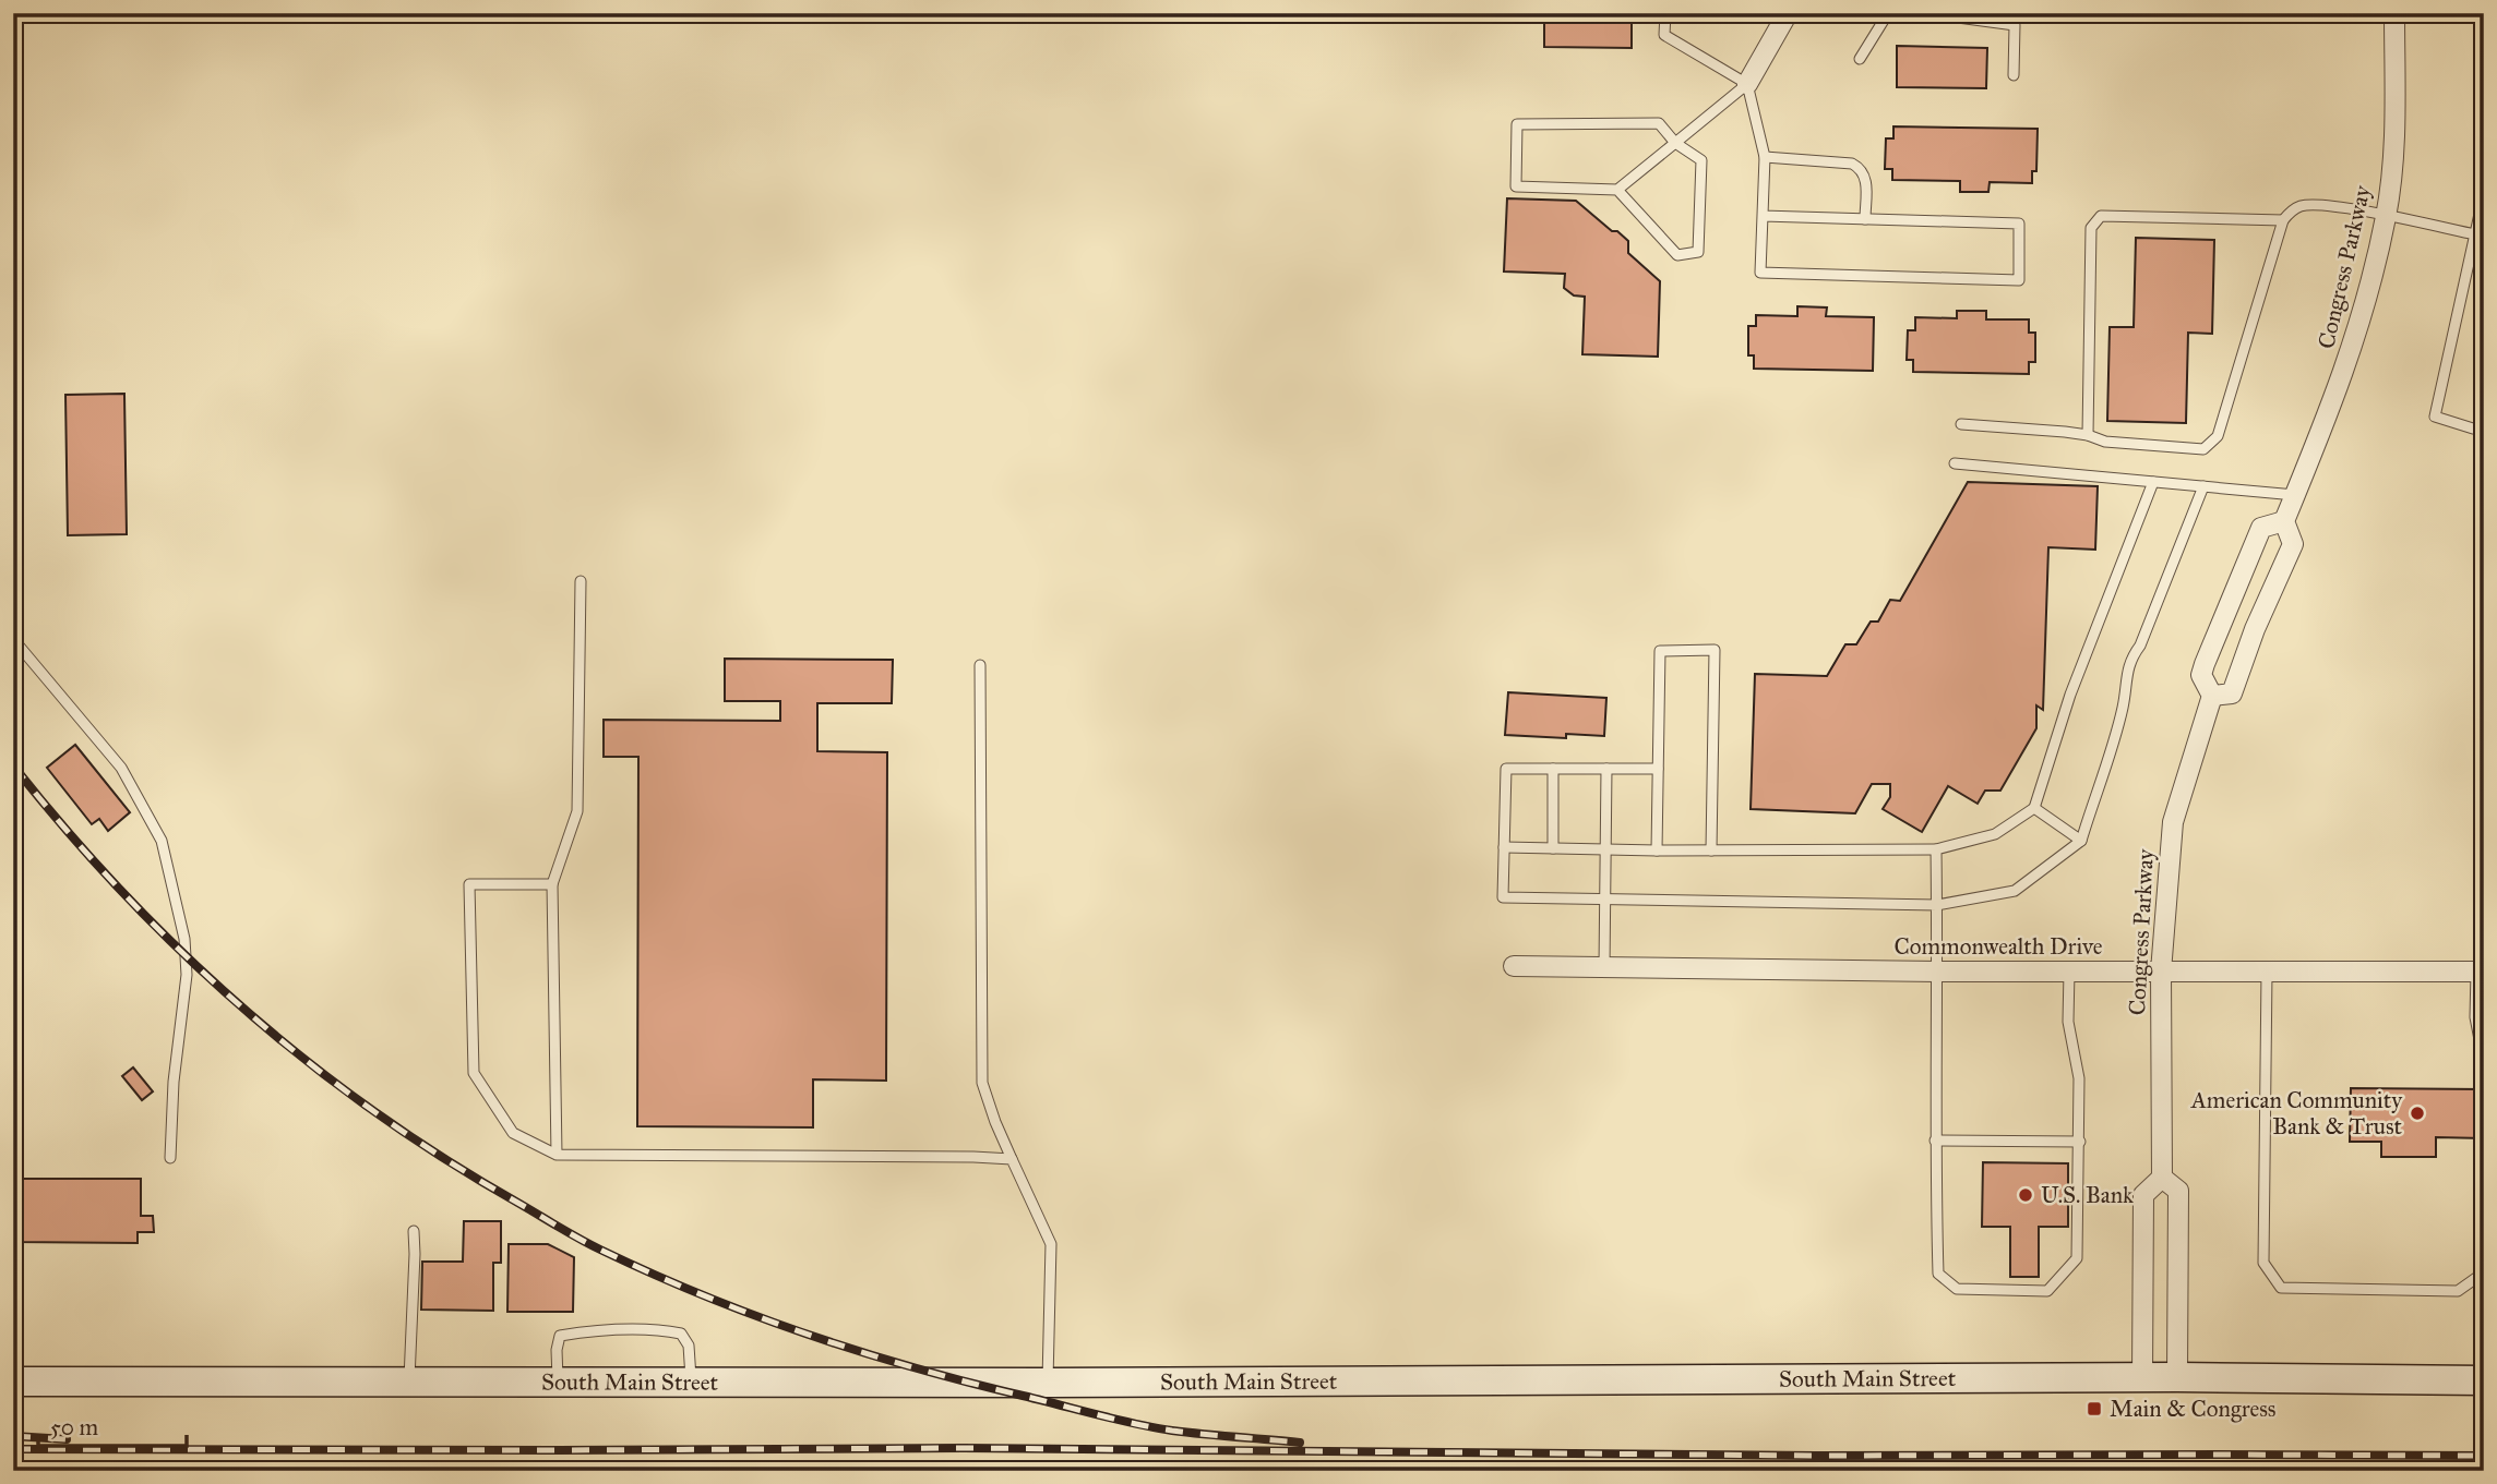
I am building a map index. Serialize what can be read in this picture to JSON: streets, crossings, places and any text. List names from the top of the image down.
{
  "streets": {
    "street": ["Congress Parkway", "Commonwealth Drive", "South Main Street"]
  },
  "crossings": [
    ["Congress Parkway", "Commonwealth Drive"],
    ["Congress Parkway", "South Main Street"]
  ],
  "places": {
    "other": ["American Community Bank & Trust", "U.S. Bank"],
    "transit": ["Main & Congress"]
  },
  "scale_bar": "50 m"
}
